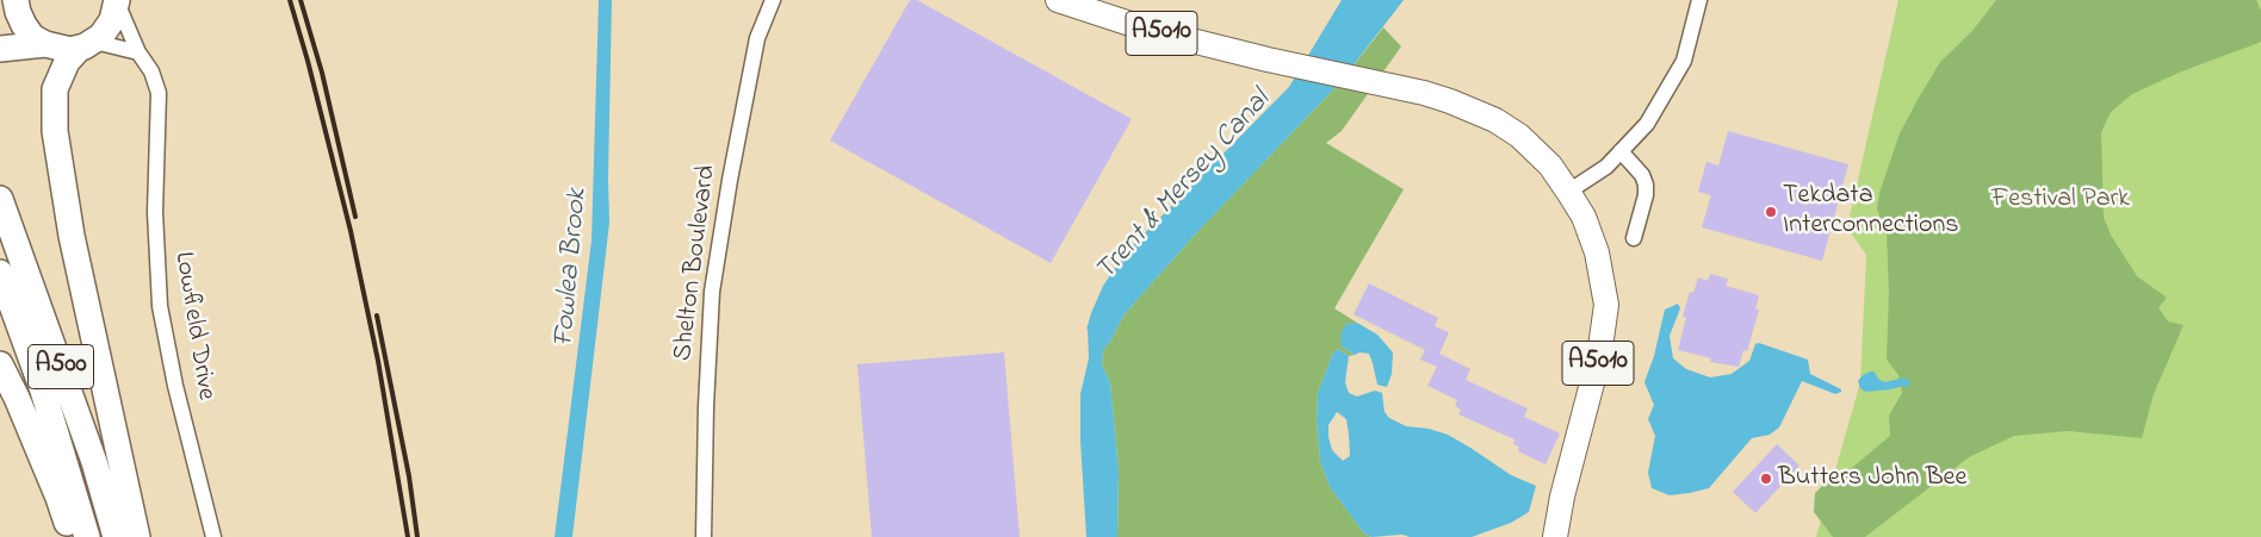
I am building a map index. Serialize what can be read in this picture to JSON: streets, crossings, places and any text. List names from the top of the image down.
{
  "streets": {
    "highway": ["A500"],
    "main road": ["A5010"],
    "street": ["Shelton Boulevard", "Lowfield Drive"]
  },
  "water": ["Trent & Mersey Canal", "Fowlea Brook"],
  "parks": ["Festival Park"],
  "places": ["Tekdata Interconnections", "Butters John Bee"]
}
